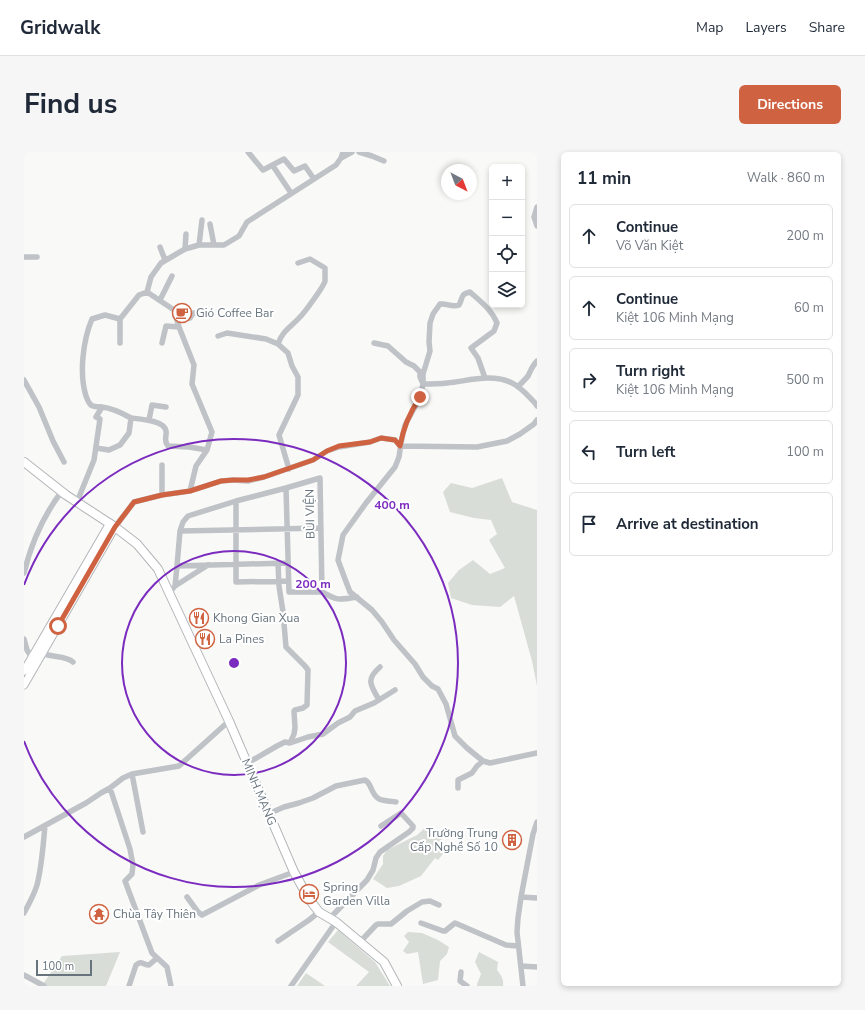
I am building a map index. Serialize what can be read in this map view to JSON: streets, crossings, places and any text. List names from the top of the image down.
{
  "streets": {
    "highway": ["MINH MẠNG"],
    "street": ["BÙI VIỆN"]
  },
  "places": {
    "cafe": ["Gió Coffee Bar"],
    "restaurant": ["Khong Gian Xua", "La Pines"],
    "building": ["Trường Trung Cấp Nghề Số 10"],
    "hotel": ["Spring Garden Villa"],
    "temple": ["Chùa Tây Thiên"]
  },
  "scale_bar": "100 m",
  "north": "bottom right",
  "page": {
    "header": "Gridwalk",
    "nav": ["Map", "Layers", "Share"],
    "title": "Find us",
    "buttons": "Directions",
    "heading": ["11 min", "Walk · 860 m"],
    "map_buttons": ["+", "−"],
    "list": [
      ["Continue", "Võ Văn Kiệt", "200 m"],
      ["Continue", "Kiệt 106 Minh Mạng", "60 m"],
      ["Turn right", "Kiệt 106 Minh Mạng", "500 m"],
      ["Turn left", "100 m"],
      "Arrive at destination"
    ],
    "scale": "100 m"
  },
  "rings": ["400 m", "200 m"]
}
